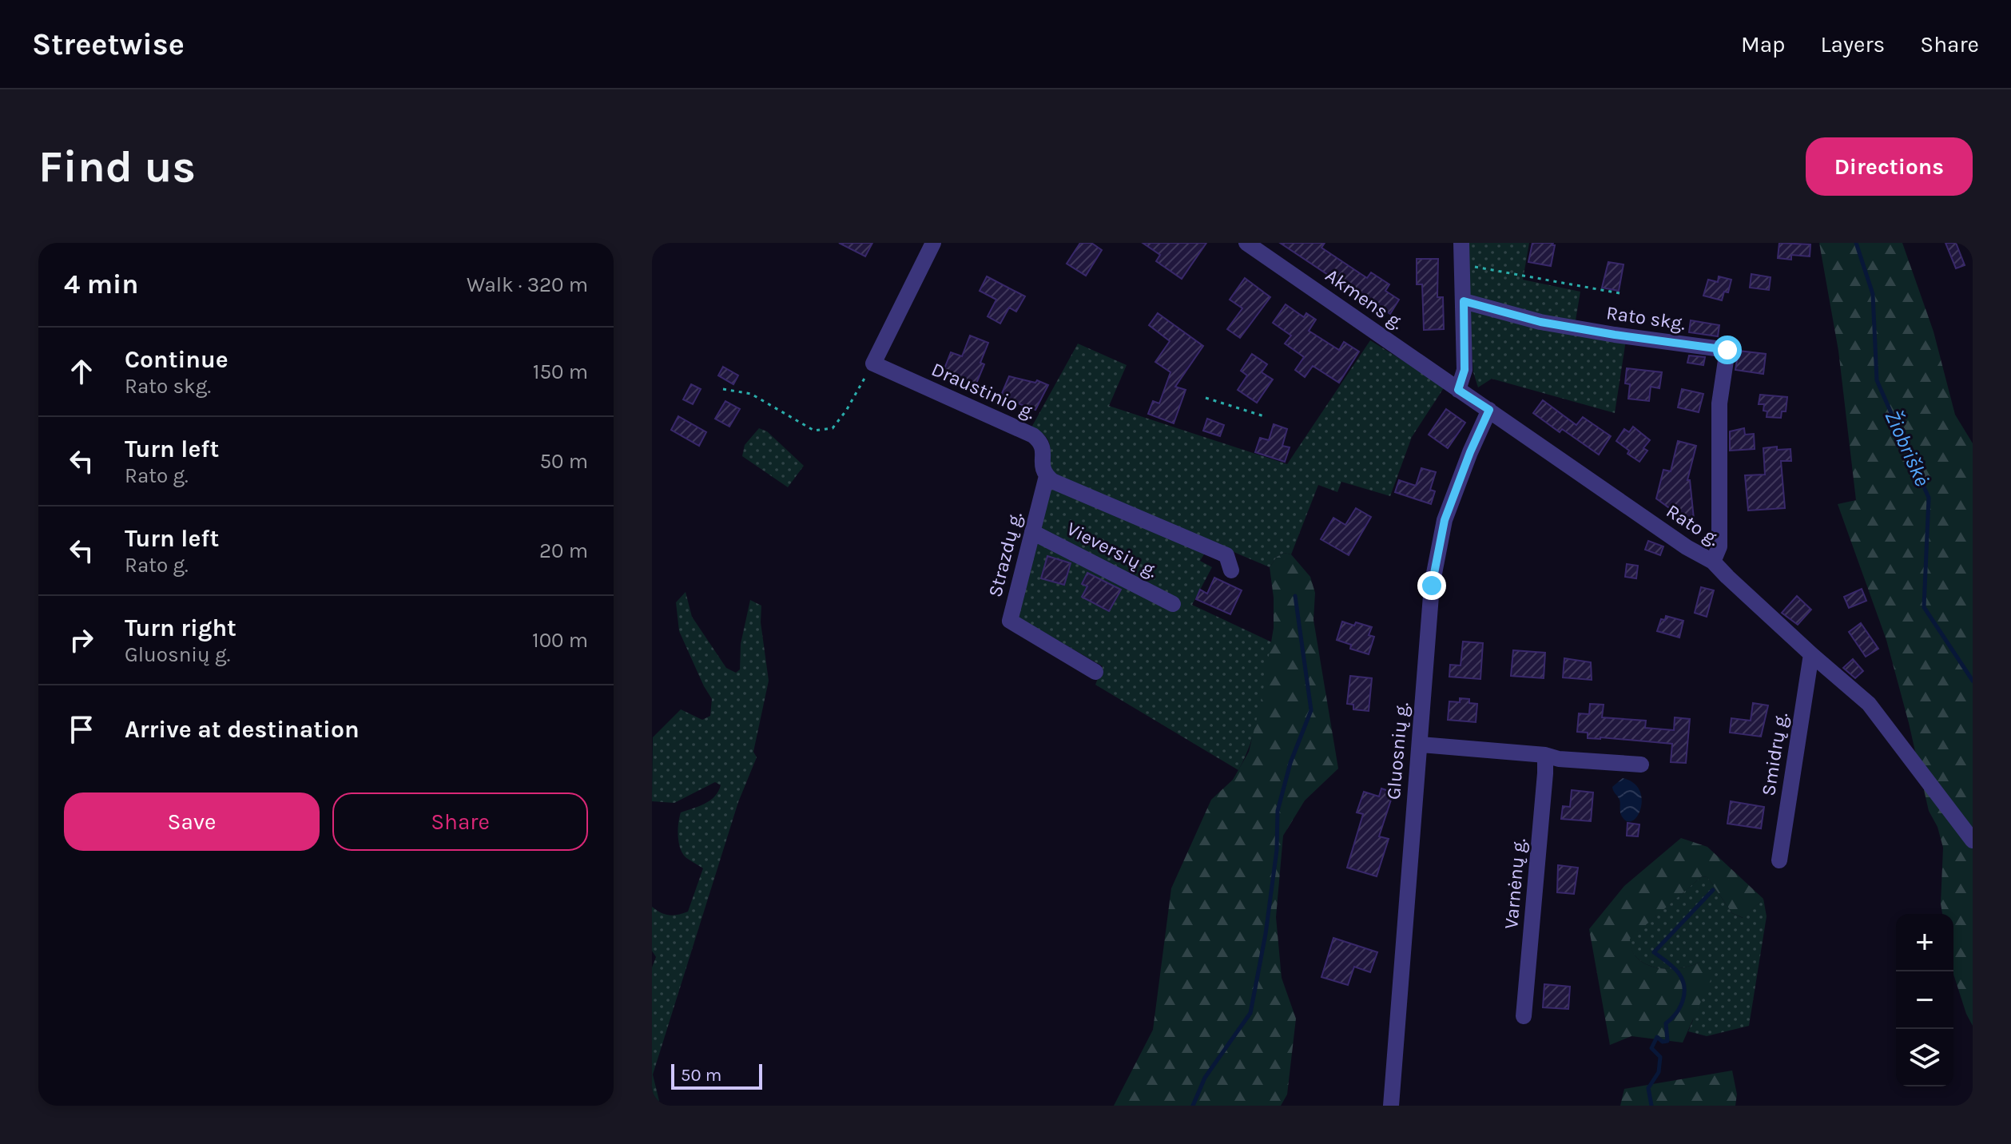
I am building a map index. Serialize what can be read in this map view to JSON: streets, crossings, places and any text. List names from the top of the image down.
{
  "streets": {
    "street": [
      "Akmens g.",
      "Rato skg.",
      "Draustinio g.",
      "Rato g.",
      "Vieversių g.",
      "Strazdų g.",
      "Gluosnių g.",
      "Smidrų g.",
      "Varnėnų g."
    ]
  },
  "crossings": [
    ["Akmens g.", "Rato g."],
    ["Rato skg.", "Rato g."],
    ["Draustinio g.", "Strazdų g."],
    ["Rato g.", "Gluosnių g."],
    ["Rato g.", "Smidrų g."],
    ["Vieversių g.", "Strazdų g."]
  ],
  "water": ["Žiobriškė"],
  "scale_bar": "50 m",
  "page": {
    "header": "Streetwise",
    "nav": ["Map", "Layers", "Share"],
    "buttons": [
      "Directions",
      ["Save", "Share"]
    ],
    "title": "Find us",
    "heading": ["4 min", "Walk · 320 m"],
    "list": [
      ["Continue", "Rato skg.", "150 m"],
      ["Turn left", "Rato g.", "50 m"],
      ["Turn left", "Rato g.", "20 m"],
      ["Turn right", "Gluosnių g.", "100 m"],
      "Arrive at destination"
    ],
    "map_buttons": ["+", "−"],
    "scale": "50 m"
  }
}
